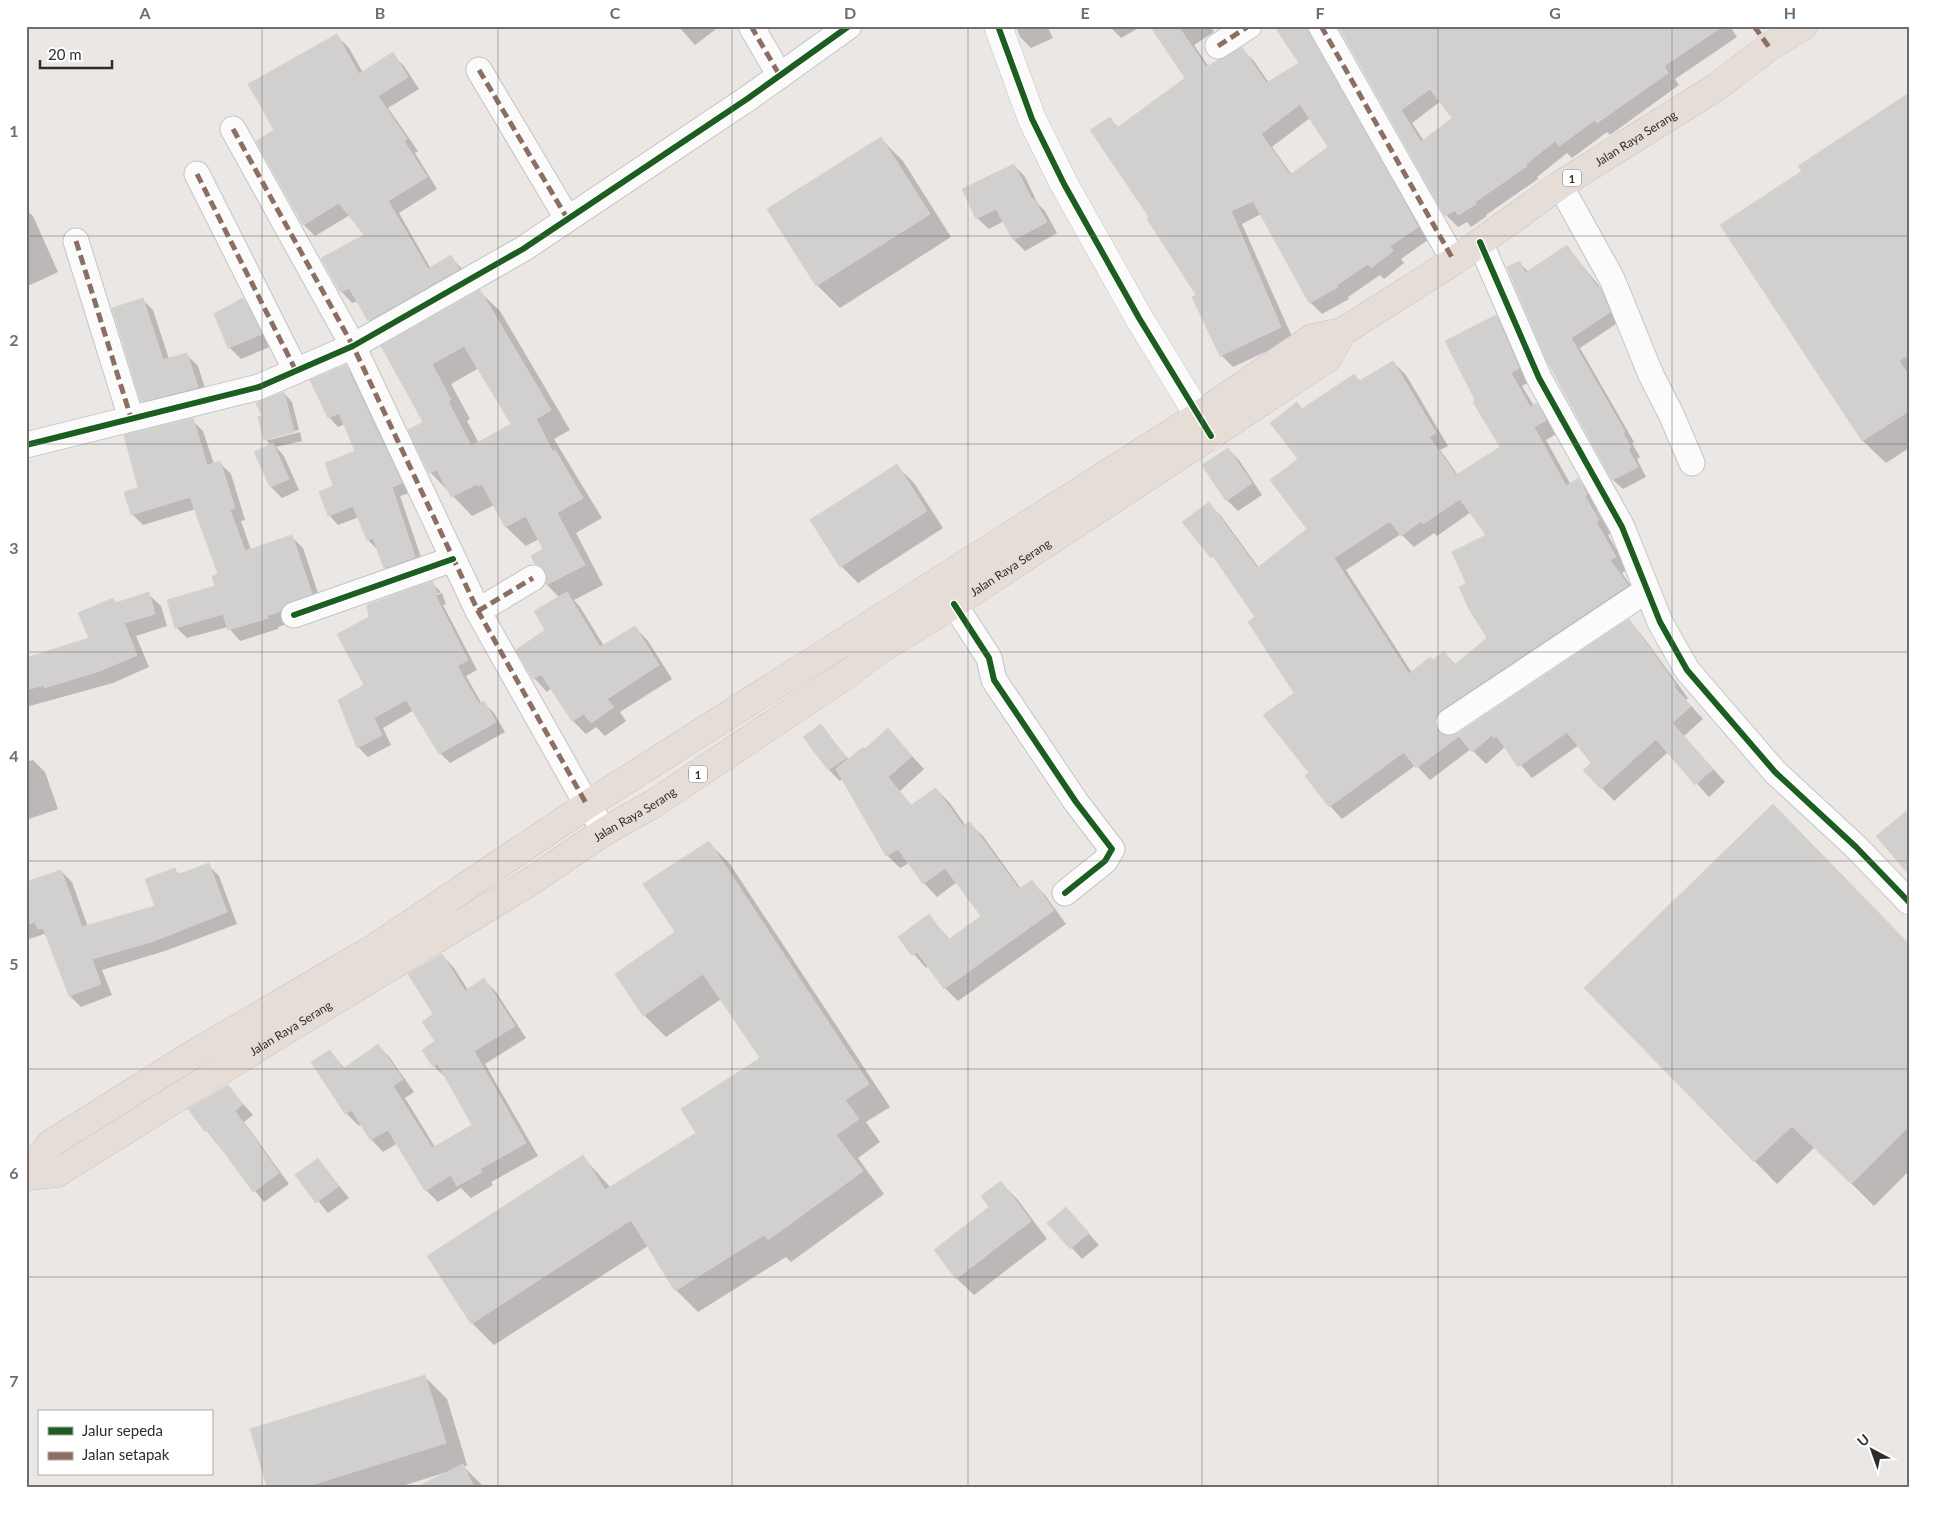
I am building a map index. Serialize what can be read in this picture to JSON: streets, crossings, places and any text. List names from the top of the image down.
{
  "streets": {
    "highway": ["Jalan Raya Serang", "1"]
  },
  "legend": ["Jalur sepeda", "Jalan setapak"],
  "scale_bar": "20 m",
  "north": "top left",
  "grid": {
    "columns": [
      "A",
      "B",
      "C",
      "D",
      "E",
      "F",
      "G",
      "H"
    ],
    "rows": [
      "1",
      "2",
      "3",
      "4",
      "5",
      "6",
      "7"
    ]
  }
}
